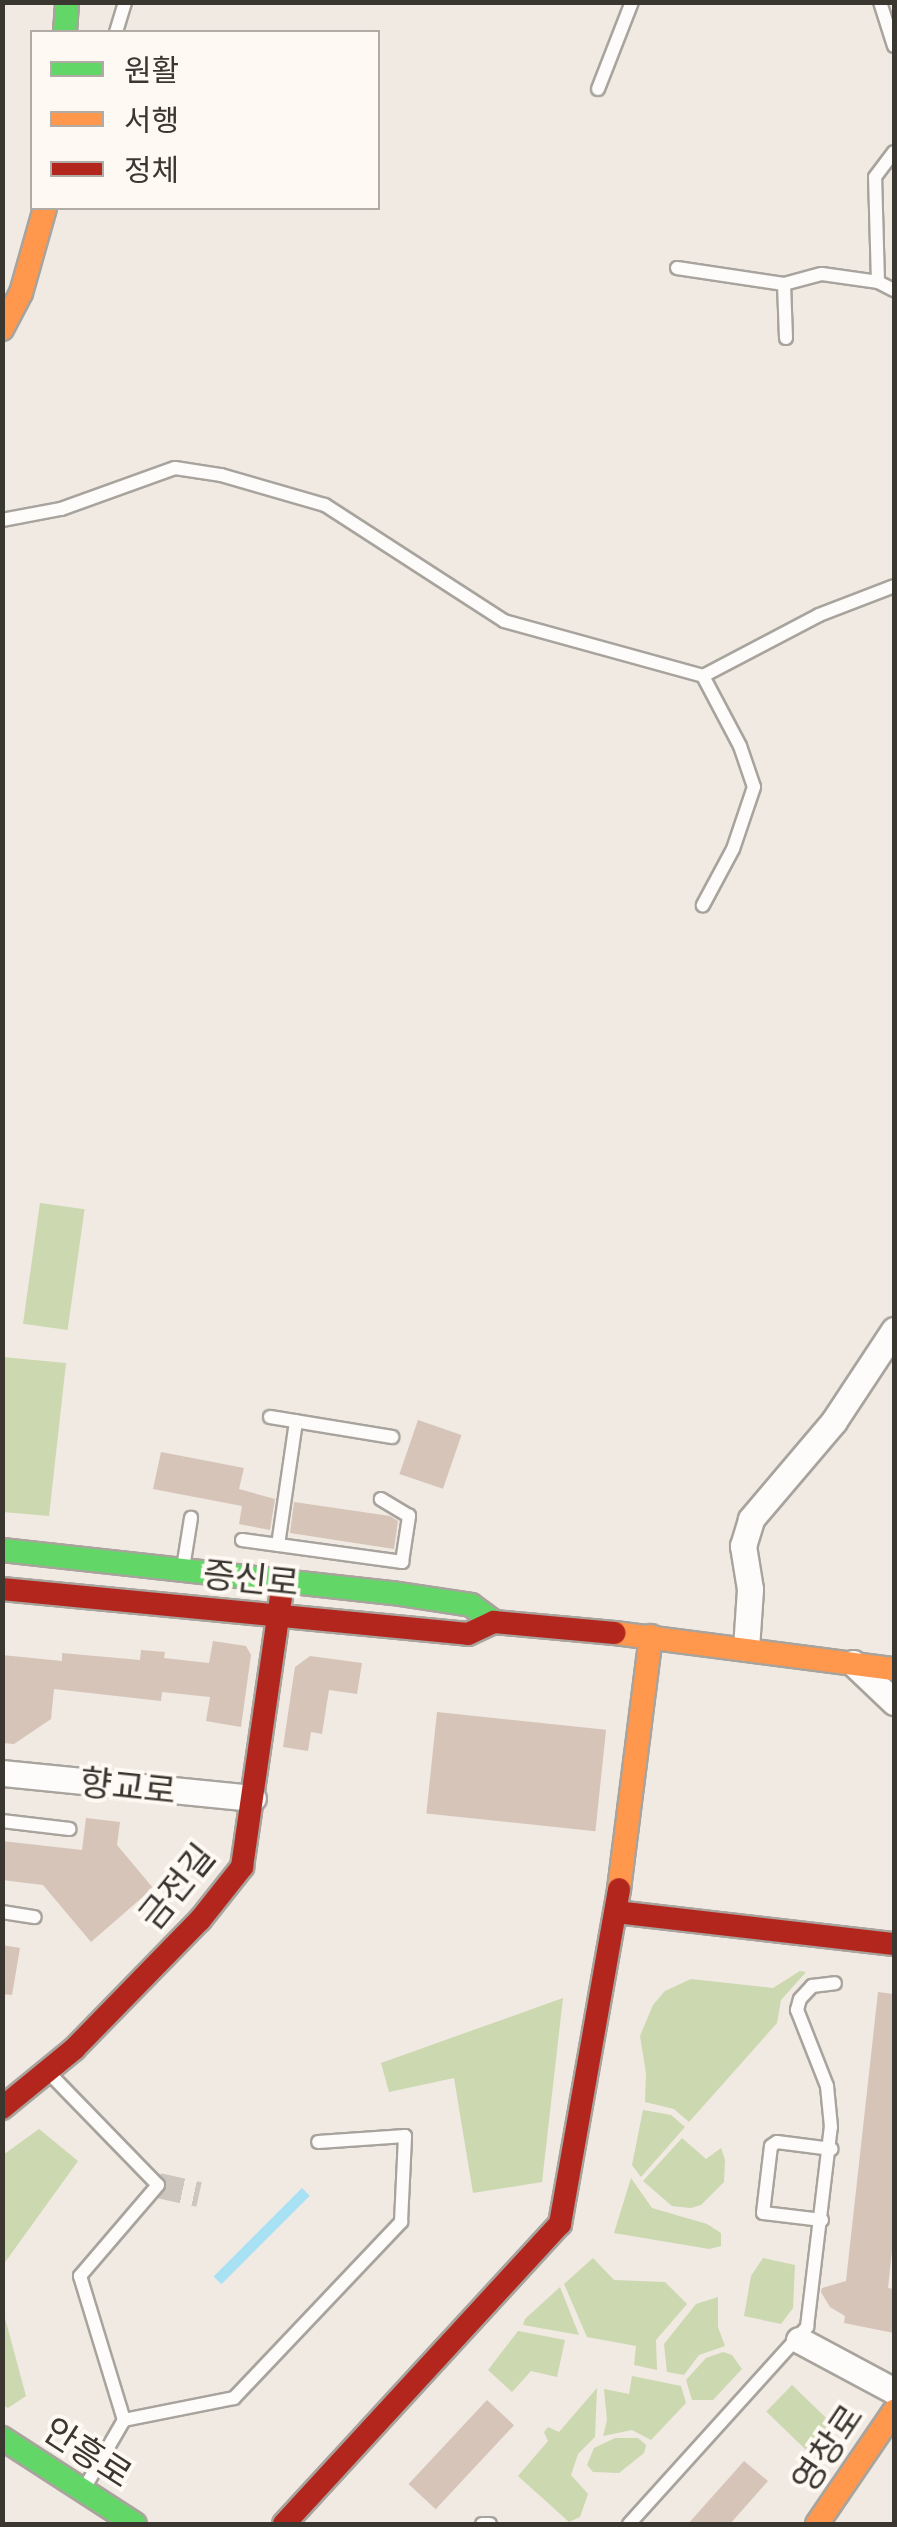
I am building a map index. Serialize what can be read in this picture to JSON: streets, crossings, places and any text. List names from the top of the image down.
{
  "streets": {
    "street": [
      "증신로",
      "향교로",
      "금전길",
      "영창로",
      "안흥로"
    ]
  },
  "crossings": [
    ["증신로", "금전길"],
    ["향교로", "금전길"]
  ],
  "legend": ["원활", "서행", "정체"]
}
